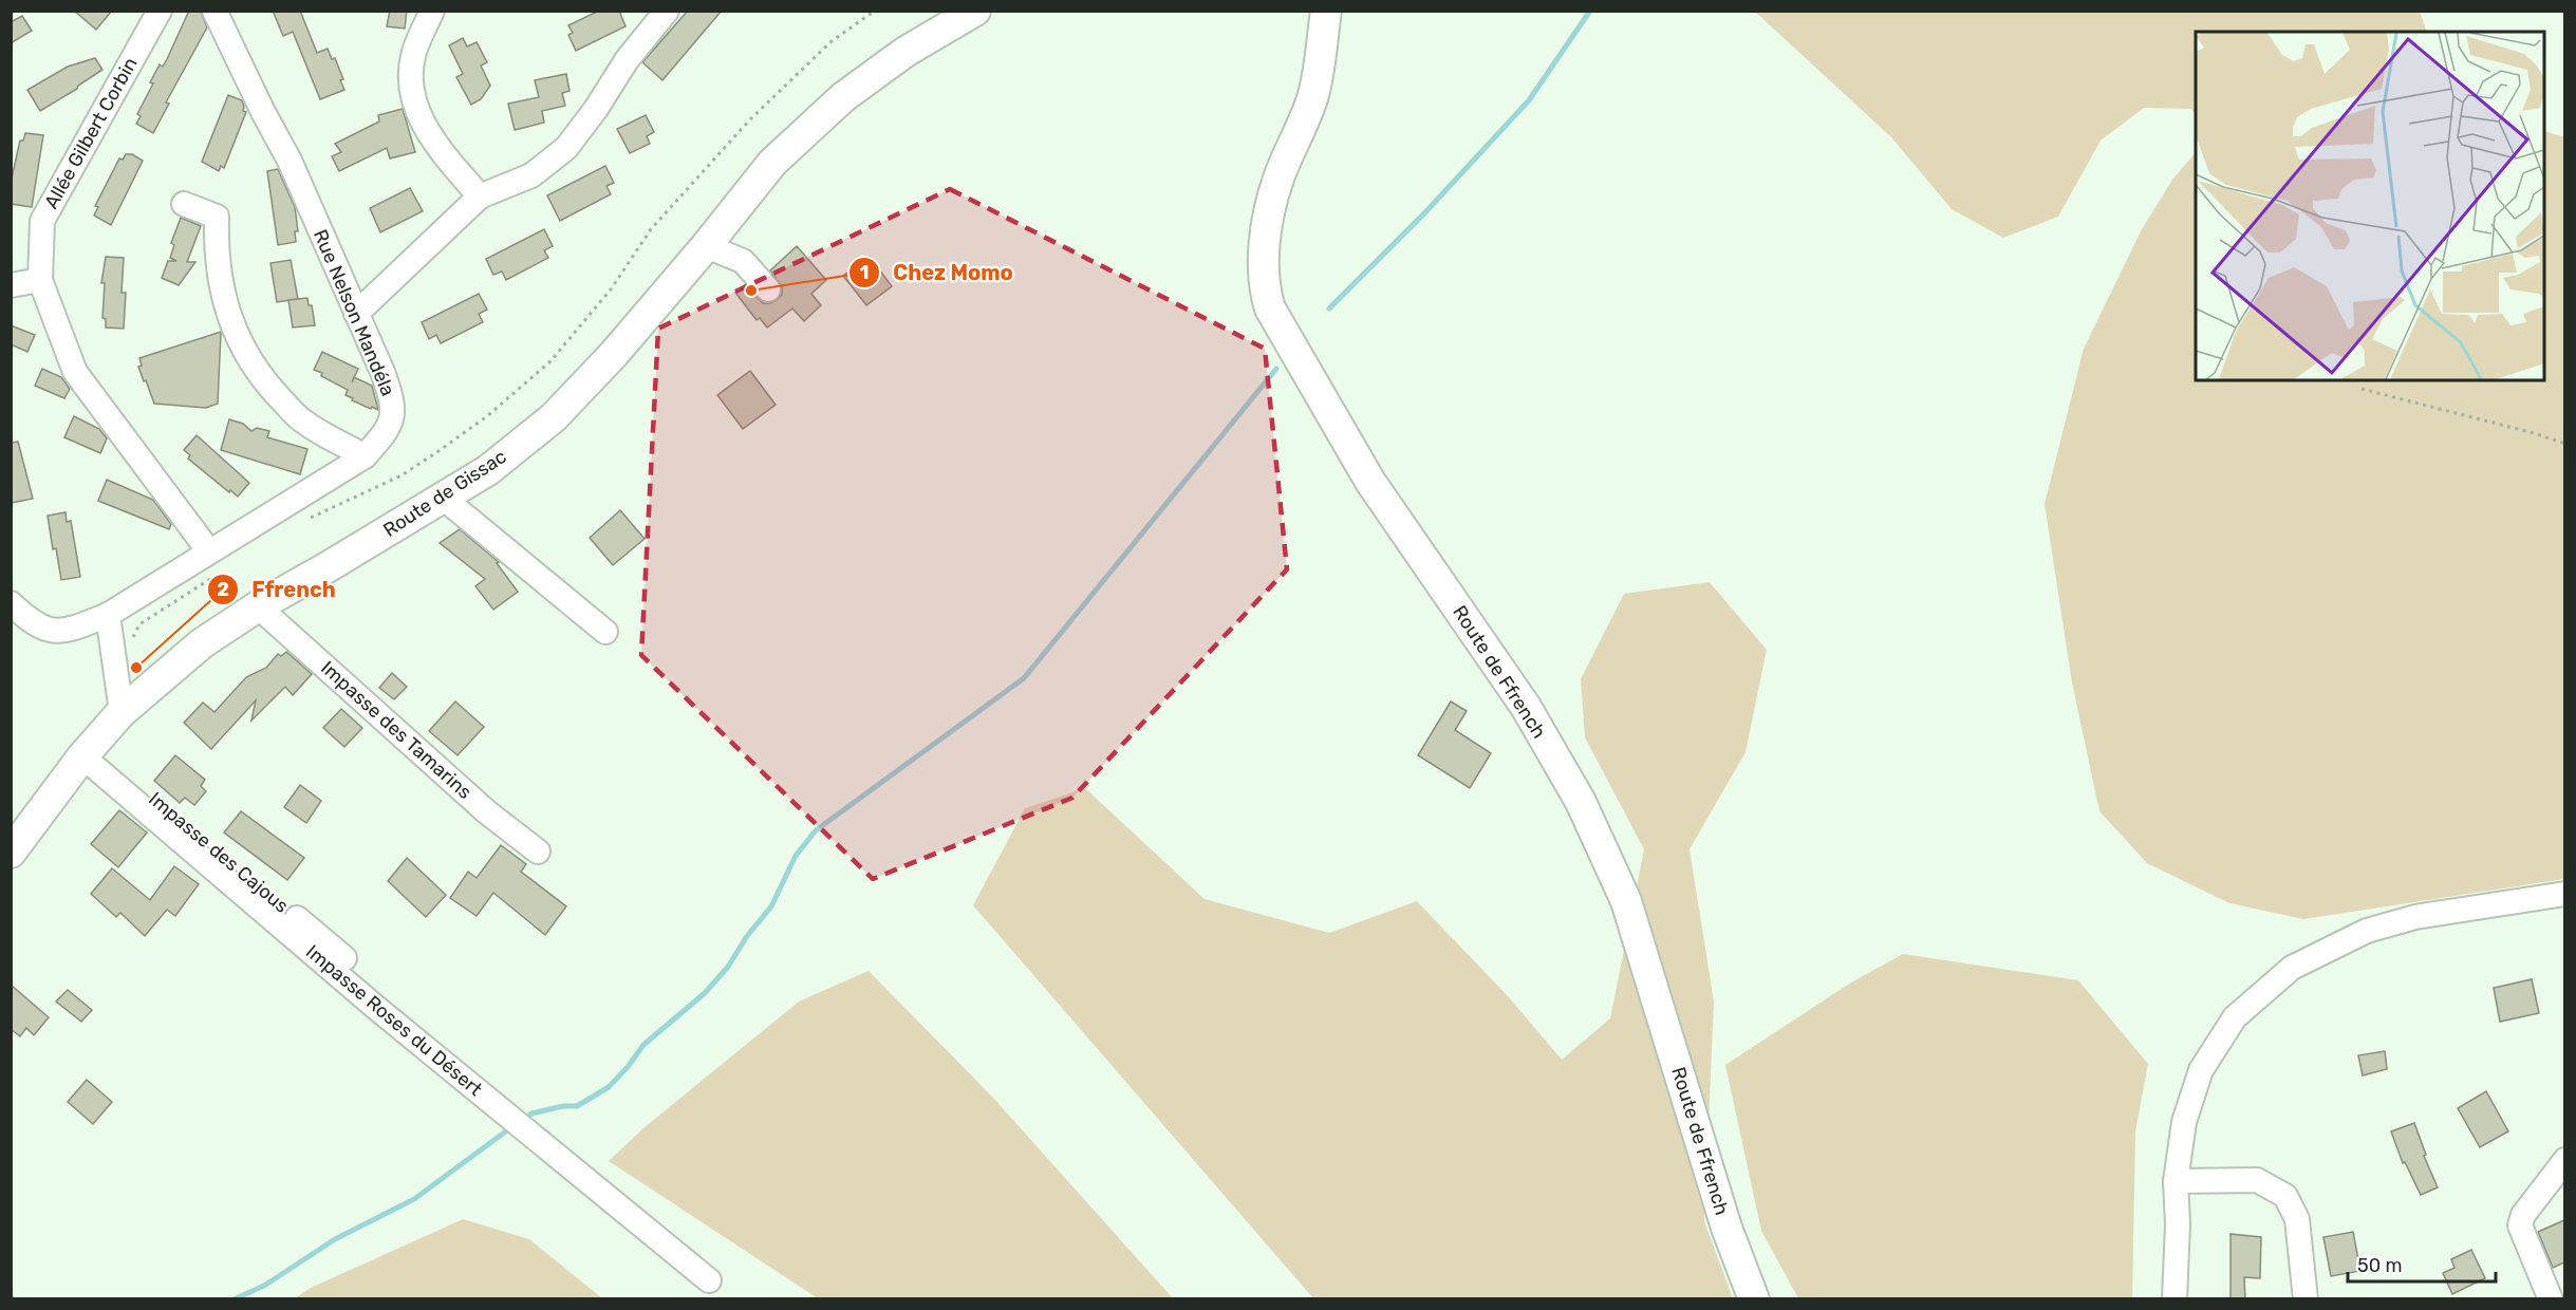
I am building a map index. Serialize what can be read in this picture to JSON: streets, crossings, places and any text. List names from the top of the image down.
{
  "streets": {
    "main road": ["Route de Gissac", "Route de Ffrench"],
    "street": [
      "Allée Gilbert Corbin",
      "Rue Nelson Mandéla",
      "Impasse des Tamarins",
      "Impasse des Cajous",
      "Impasse Roses du Désert"
    ]
  },
  "crossings": [
    ["Allée Gilbert Corbin", "Rue Nelson Mandéla"],
    ["Route de Gissac", "Impasse des Tamarins"],
    ["Route de Gissac", "Impasse des Cajous"],
    ["Route de Gissac", "Impasse Roses du Désert"],
    ["Impasse des Cajous", "Impasse Roses du Désert"]
  ],
  "places": ["Chez Momo", "Ffrench"],
  "scale_bar": "50 m"
}
